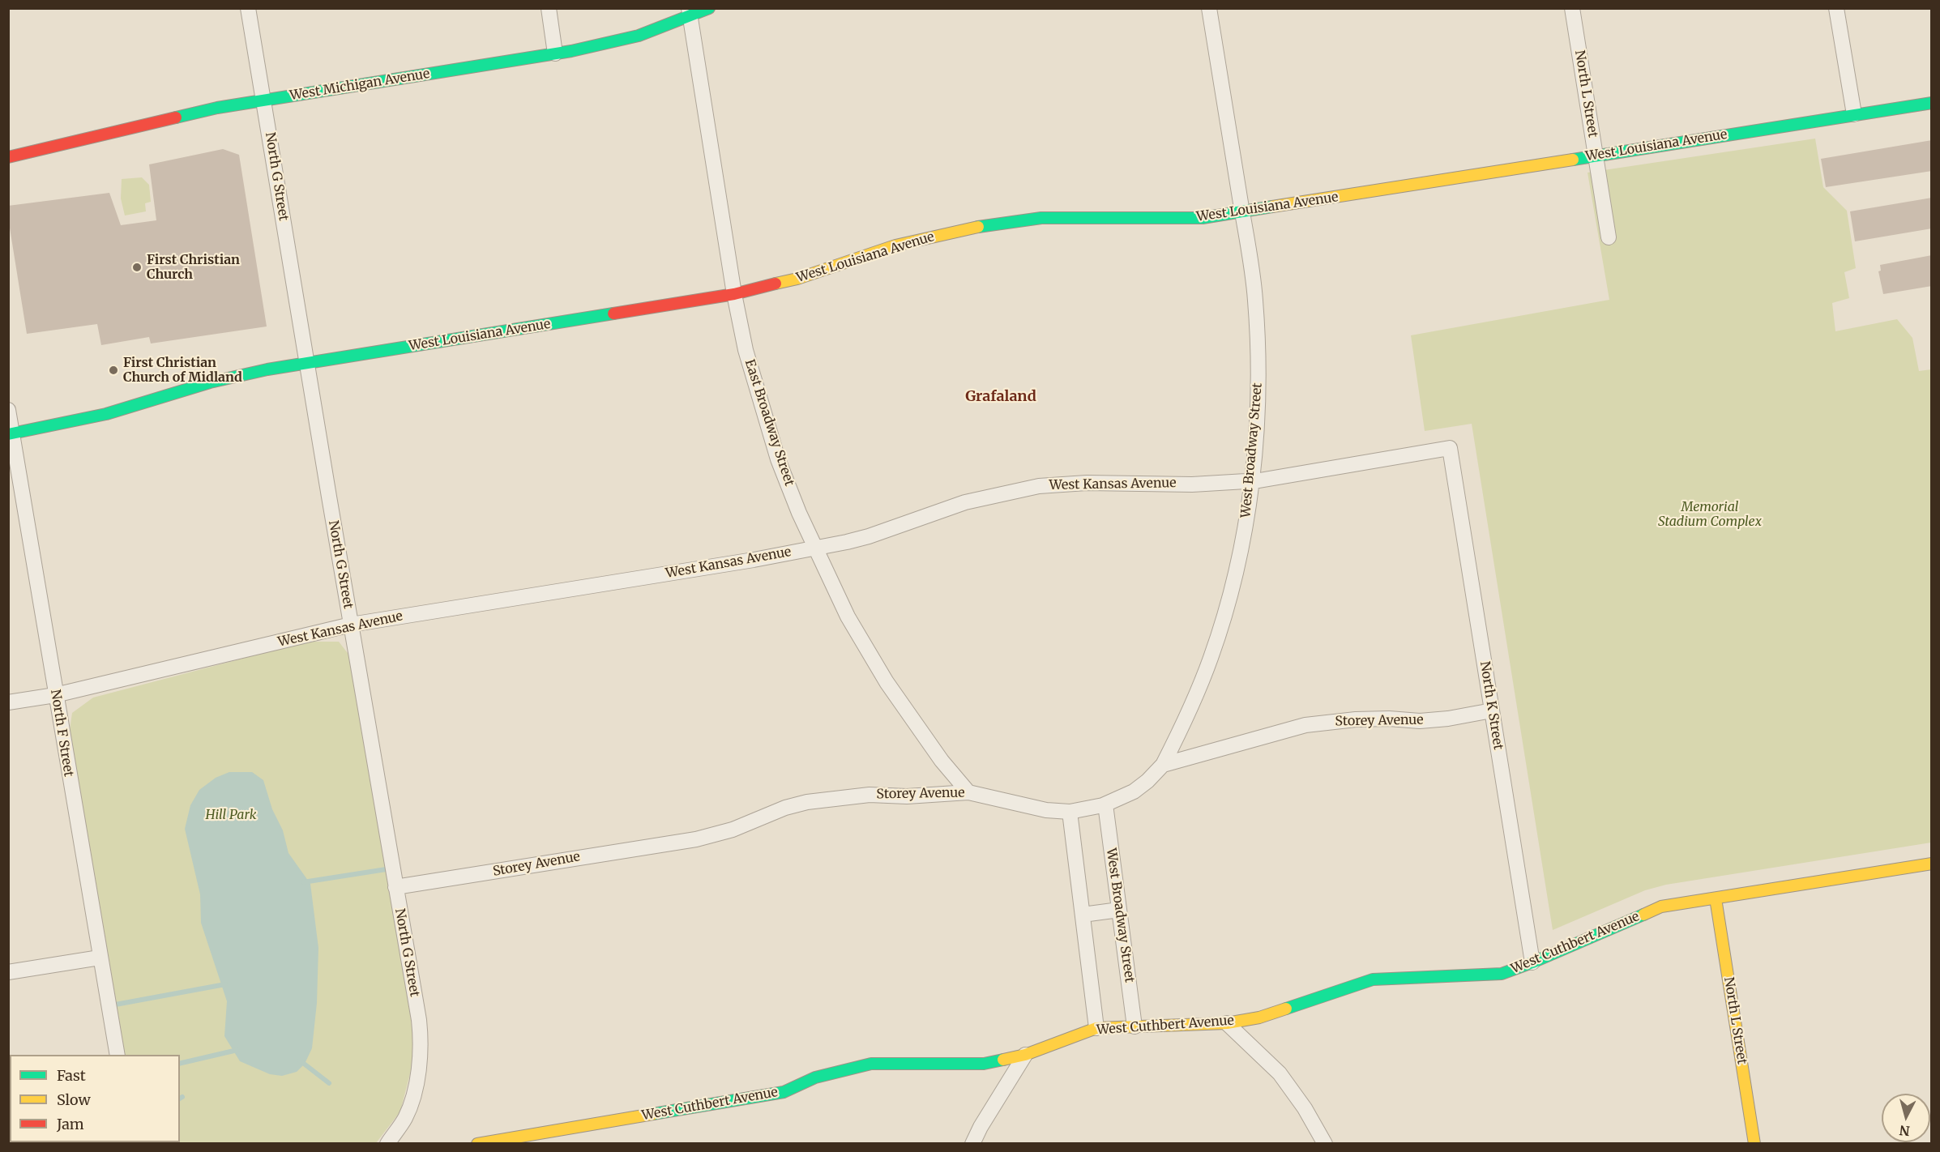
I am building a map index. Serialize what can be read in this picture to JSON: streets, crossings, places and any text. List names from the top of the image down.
{
  "streets": {
    "street": [
      "West Michigan Avenue",
      "North L Street",
      "West Louisiana Avenue",
      "North G Street",
      "East Broadway Street",
      "West Broadway Street",
      "West Kansas Avenue",
      "North K Street",
      "Storey Avenue",
      "North F Street",
      "West Cuthbert Avenue"
    ]
  },
  "crossings": [
    ["West Michigan Avenue", "North G Street"],
    ["West Michigan Avenue", "East Broadway Street"],
    ["North L Street", "West Louisiana Avenue"],
    ["North L Street", "West Cuthbert Avenue"],
    ["West Louisiana Avenue", "North G Street"],
    ["West Louisiana Avenue", "East Broadway Street"],
    ["West Louisiana Avenue", "West Broadway Street"],
    ["West Louisiana Avenue", "North F Street"],
    ["North G Street", "West Kansas Avenue"],
    ["North G Street", "Storey Avenue"],
    ["East Broadway Street", "West Kansas Avenue"],
    ["East Broadway Street", "Storey Avenue"],
    ["West Broadway Street", "West Kansas Avenue"],
    ["West Broadway Street", "Storey Avenue"],
    ["West Broadway Street", "West Cuthbert Avenue"],
    ["West Kansas Avenue", "North K Street"],
    ["West Kansas Avenue", "North F Street"],
    ["North K Street", "Storey Avenue"],
    ["North K Street", "West Cuthbert Avenue"]
  ],
  "districts": ["Grafaland"],
  "parks": ["Memorial Stadium Complex", "Hill Park"],
  "places": ["First Christian Church", "First Christian Church of Midland"],
  "legend": ["Fast", "Slow", "Jam"],
  "north": "bottom"
}
